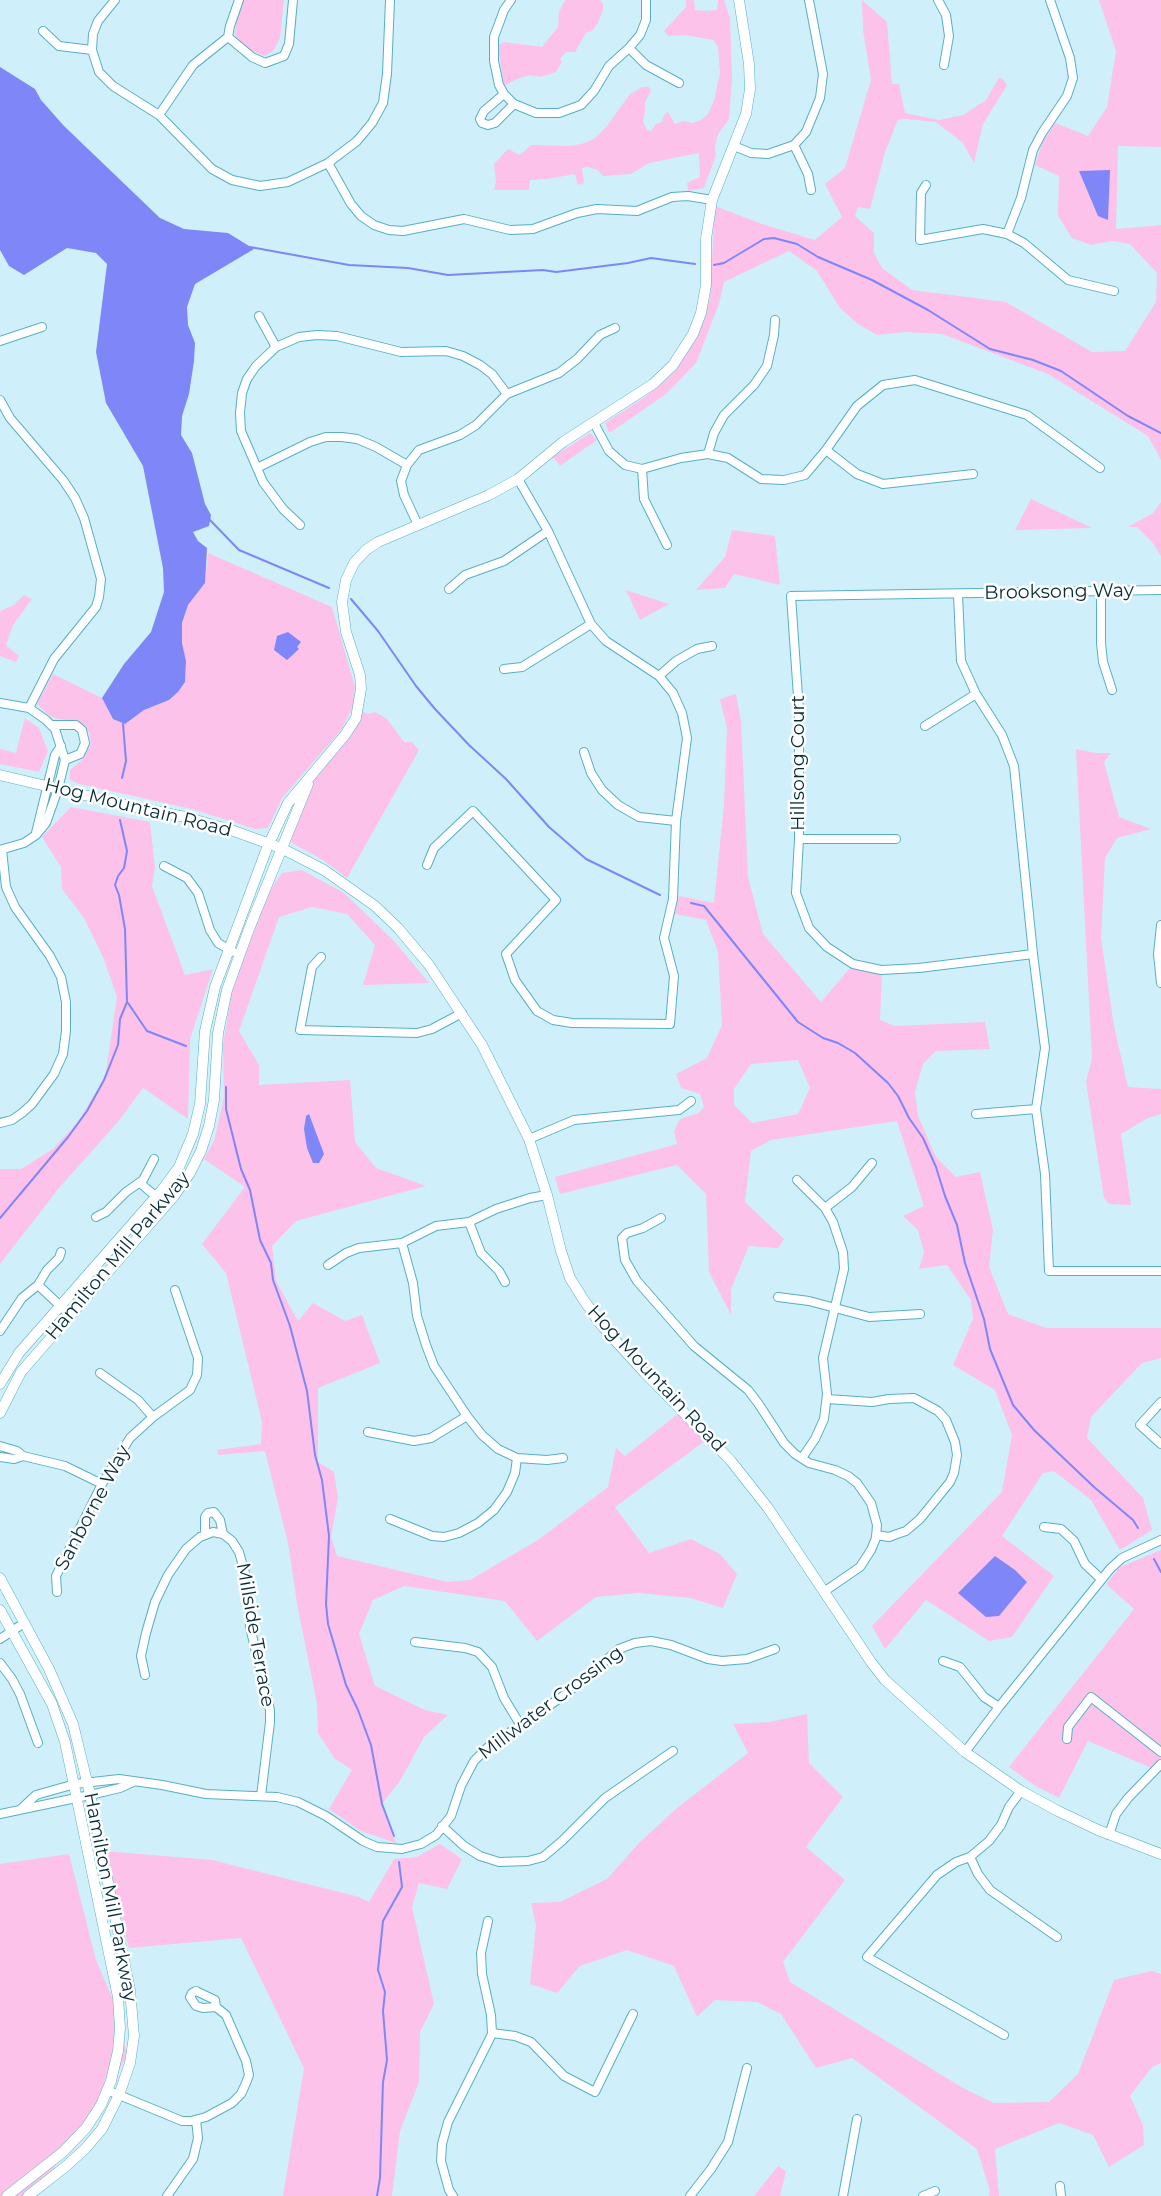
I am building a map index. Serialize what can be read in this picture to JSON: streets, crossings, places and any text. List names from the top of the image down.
{
  "streets": {
    "street": [
      "Brooksong Way",
      "Hillsong Court",
      "Hog Mountain Road",
      "Hamilton Mill Parkway",
      "Sanborne Way",
      "Millside Terrace",
      "Millwater Crossing"
    ]
  },
  "crossings": [
    ["Brooksong Way", "Hillsong Court"],
    ["Hog Mountain Road", "Hamilton Mill Parkway"],
    ["Hamilton Mill Parkway", "Millwater Crossing"],
    ["Millside Terrace", "Millwater Crossing"]
  ]
}
